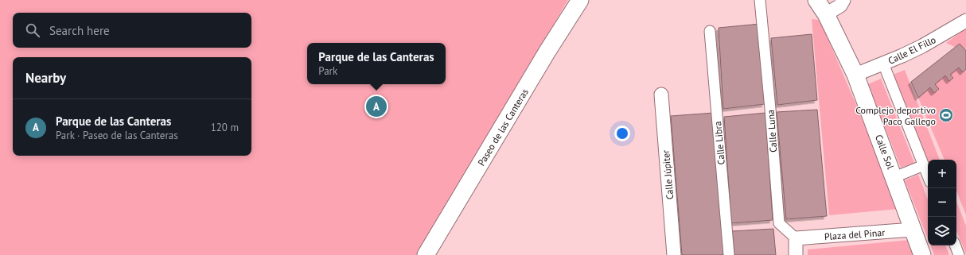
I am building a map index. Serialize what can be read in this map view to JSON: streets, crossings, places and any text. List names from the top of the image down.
{
  "streets": {
    "street": [
      "Calle El Fillo",
      "Paseo de las Canteras",
      "Calle Luna",
      "Calle Libra",
      "Calle Sol",
      "Calle Júpiter",
      "Plaza del Pinar"
    ]
  },
  "crossings": [
    ["Calle El Fillo", "Calle Sol"],
    ["Calle Luna", "Plaza del Pinar"],
    ["Calle Sol", "Plaza del Pinar"]
  ],
  "places": {
    "sports": ["Complejo deportivo Paco Gallego"]
  },
  "page": {
    "search": "Search here",
    "popup": ["Parque de las Canteras", "Park"],
    "heading": "Nearby",
    "pins": "A",
    "list": [
      {
        "mark": "A",
        "name": "Parque de las Canteras",
        "note": "Park · Paseo de las Canteras",
        "value": "120 m"
      }
    ],
    "map_buttons": ["+", "−"]
  }
}
